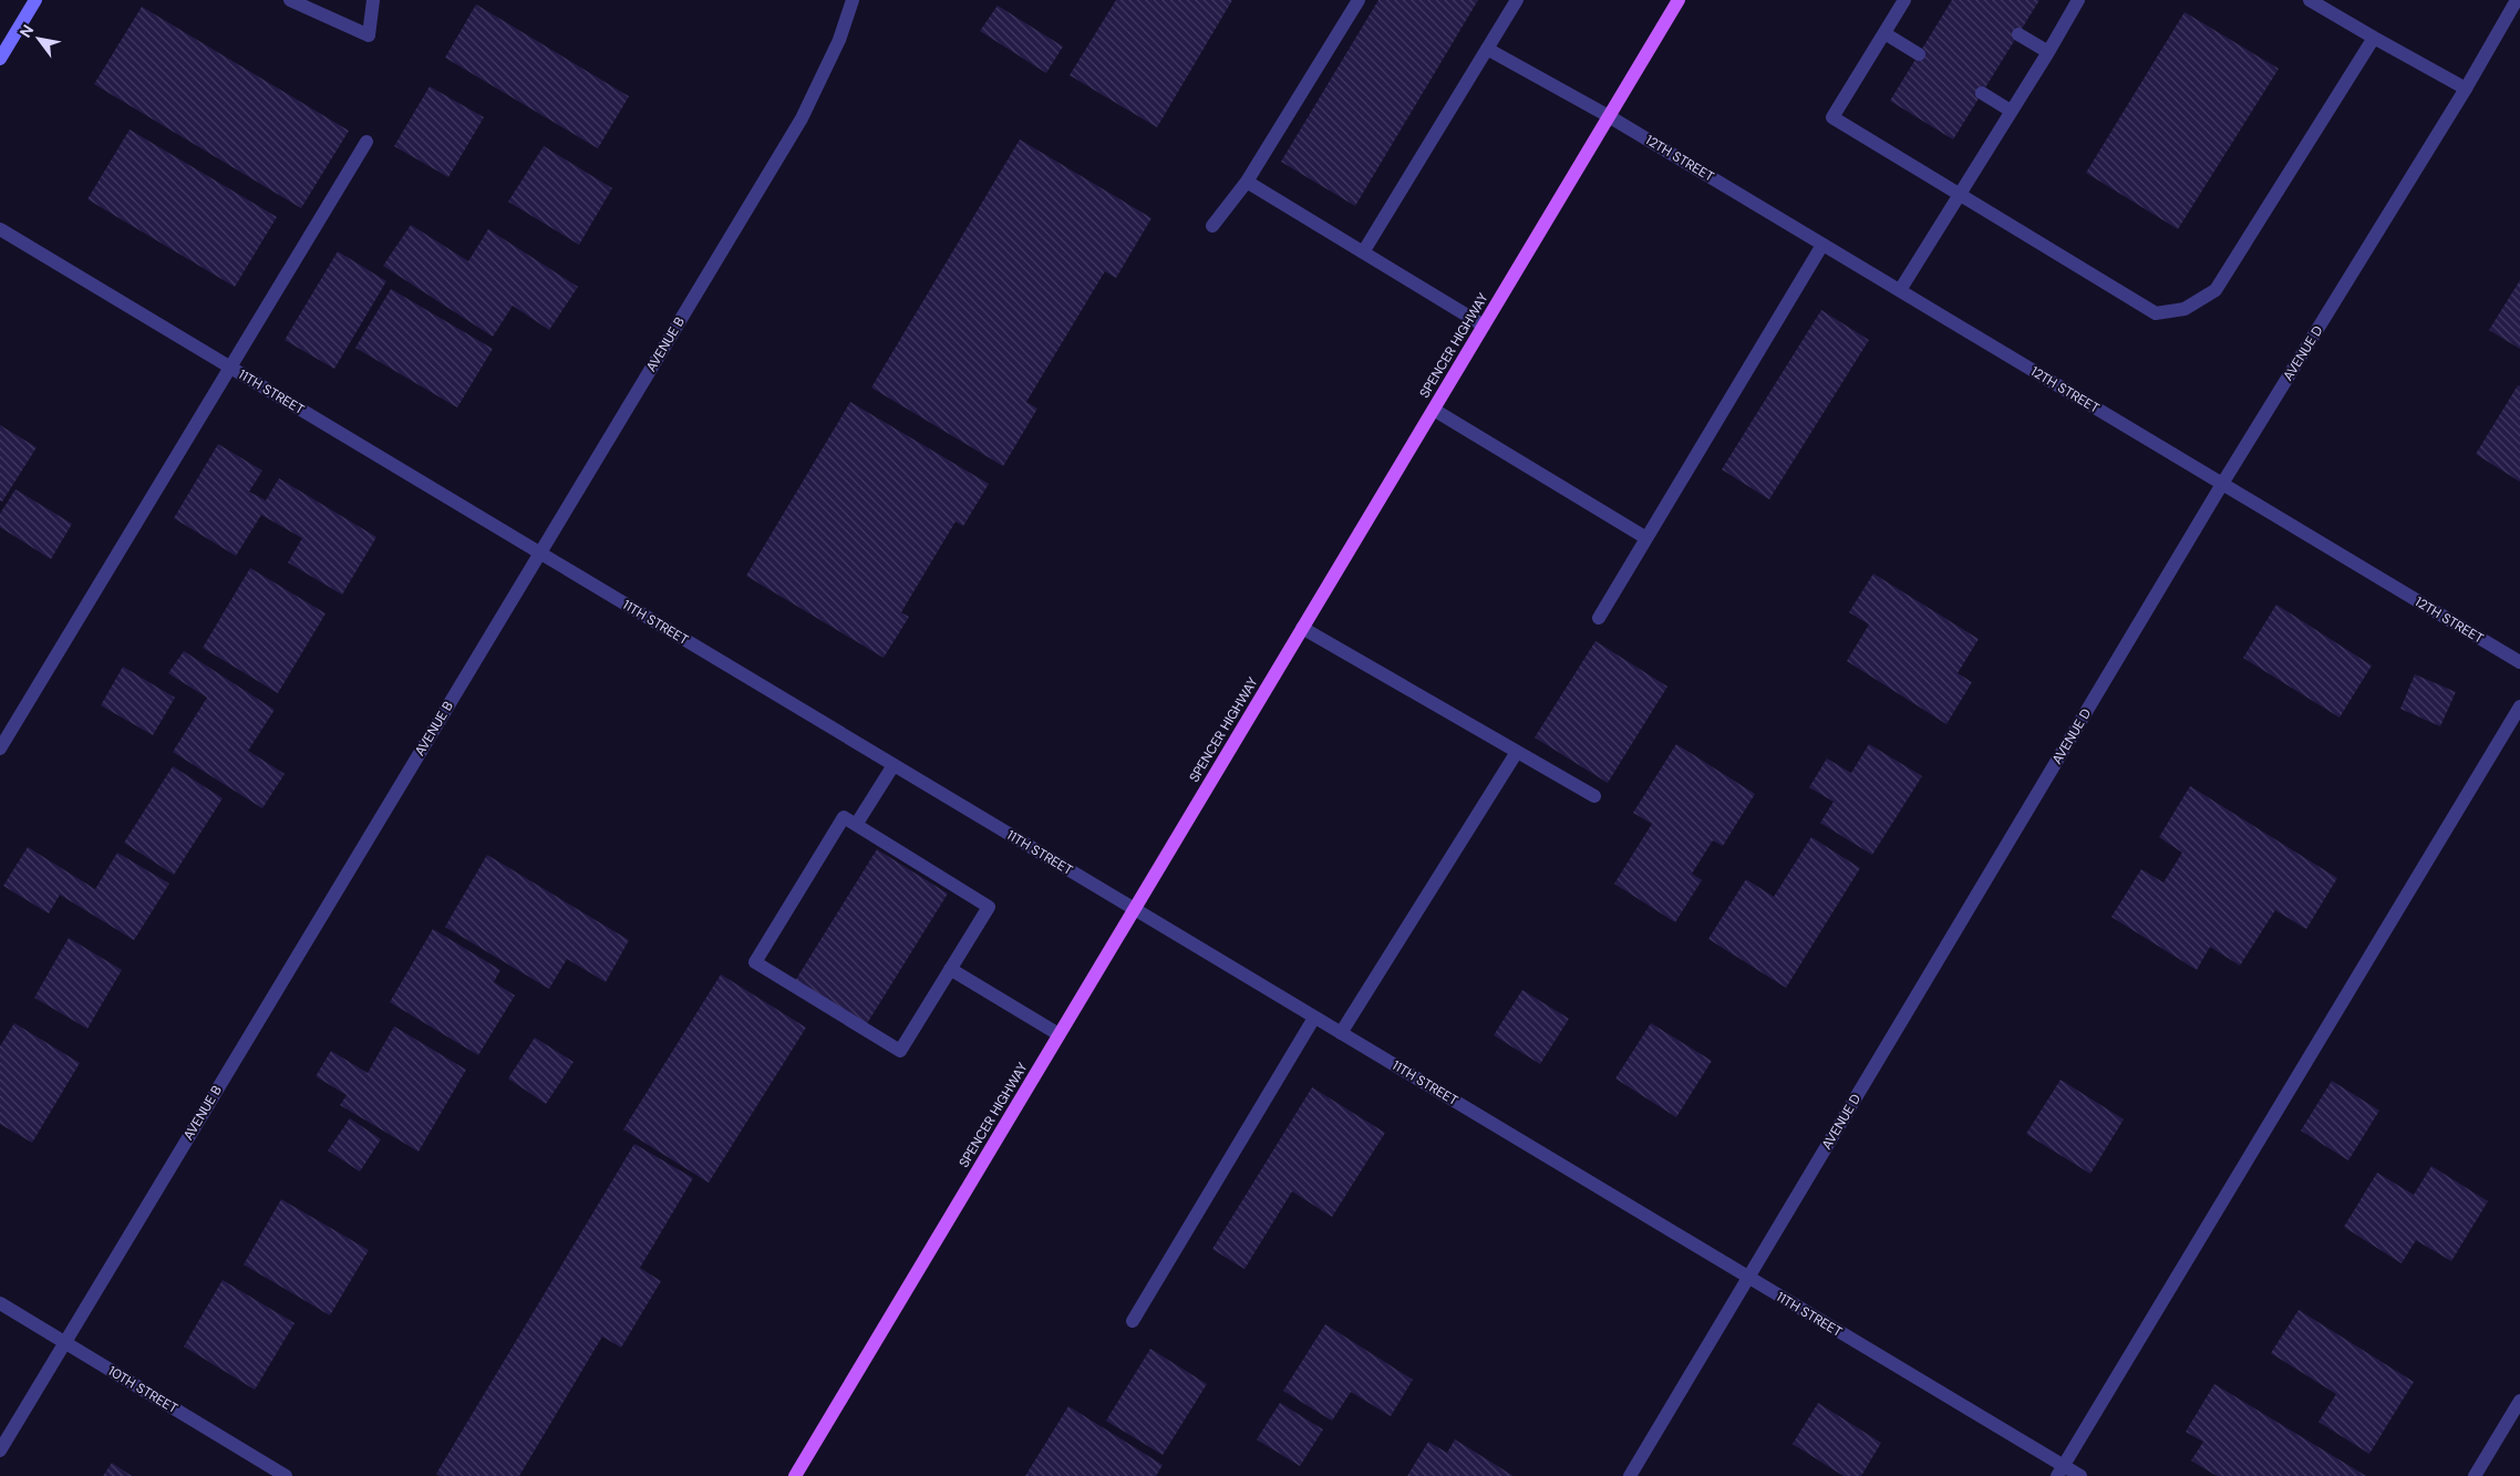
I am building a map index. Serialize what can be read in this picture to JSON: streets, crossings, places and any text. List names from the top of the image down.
{
  "streets": {
    "main road": ["SPENCER HIGHWAY"],
    "street": [
      "12TH STREET",
      "AVENUE B",
      "AVENUE D",
      "11TH STREET",
      "10TH STREET"
    ]
  },
  "crossings": [
    ["12TH STREET", "SPENCER HIGHWAY"],
    ["12TH STREET", "AVENUE D"],
    ["AVENUE B", "11TH STREET"],
    ["AVENUE B", "10TH STREET"],
    ["SPENCER HIGHWAY", "11TH STREET"],
    ["AVENUE D", "11TH STREET"]
  ],
  "north": "top left"
}
